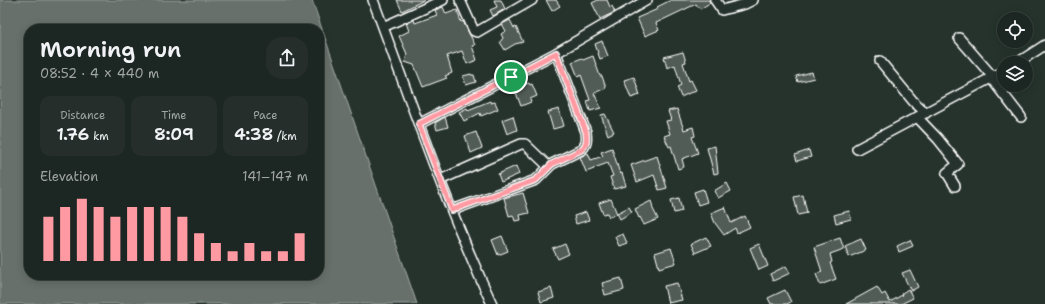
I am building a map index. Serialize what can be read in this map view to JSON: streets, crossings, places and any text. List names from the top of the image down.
{
  "page": {
    "heading": ["Morning run", "08:52 · 4 × 440 m"],
    "stats": [
      ["Distance", "1.76 km"],
      ["Time", "8:09"],
      ["Pace", "4:38 /km"]
    ],
    "chart": ["Elevation", "141–147 m"]
  }
}
